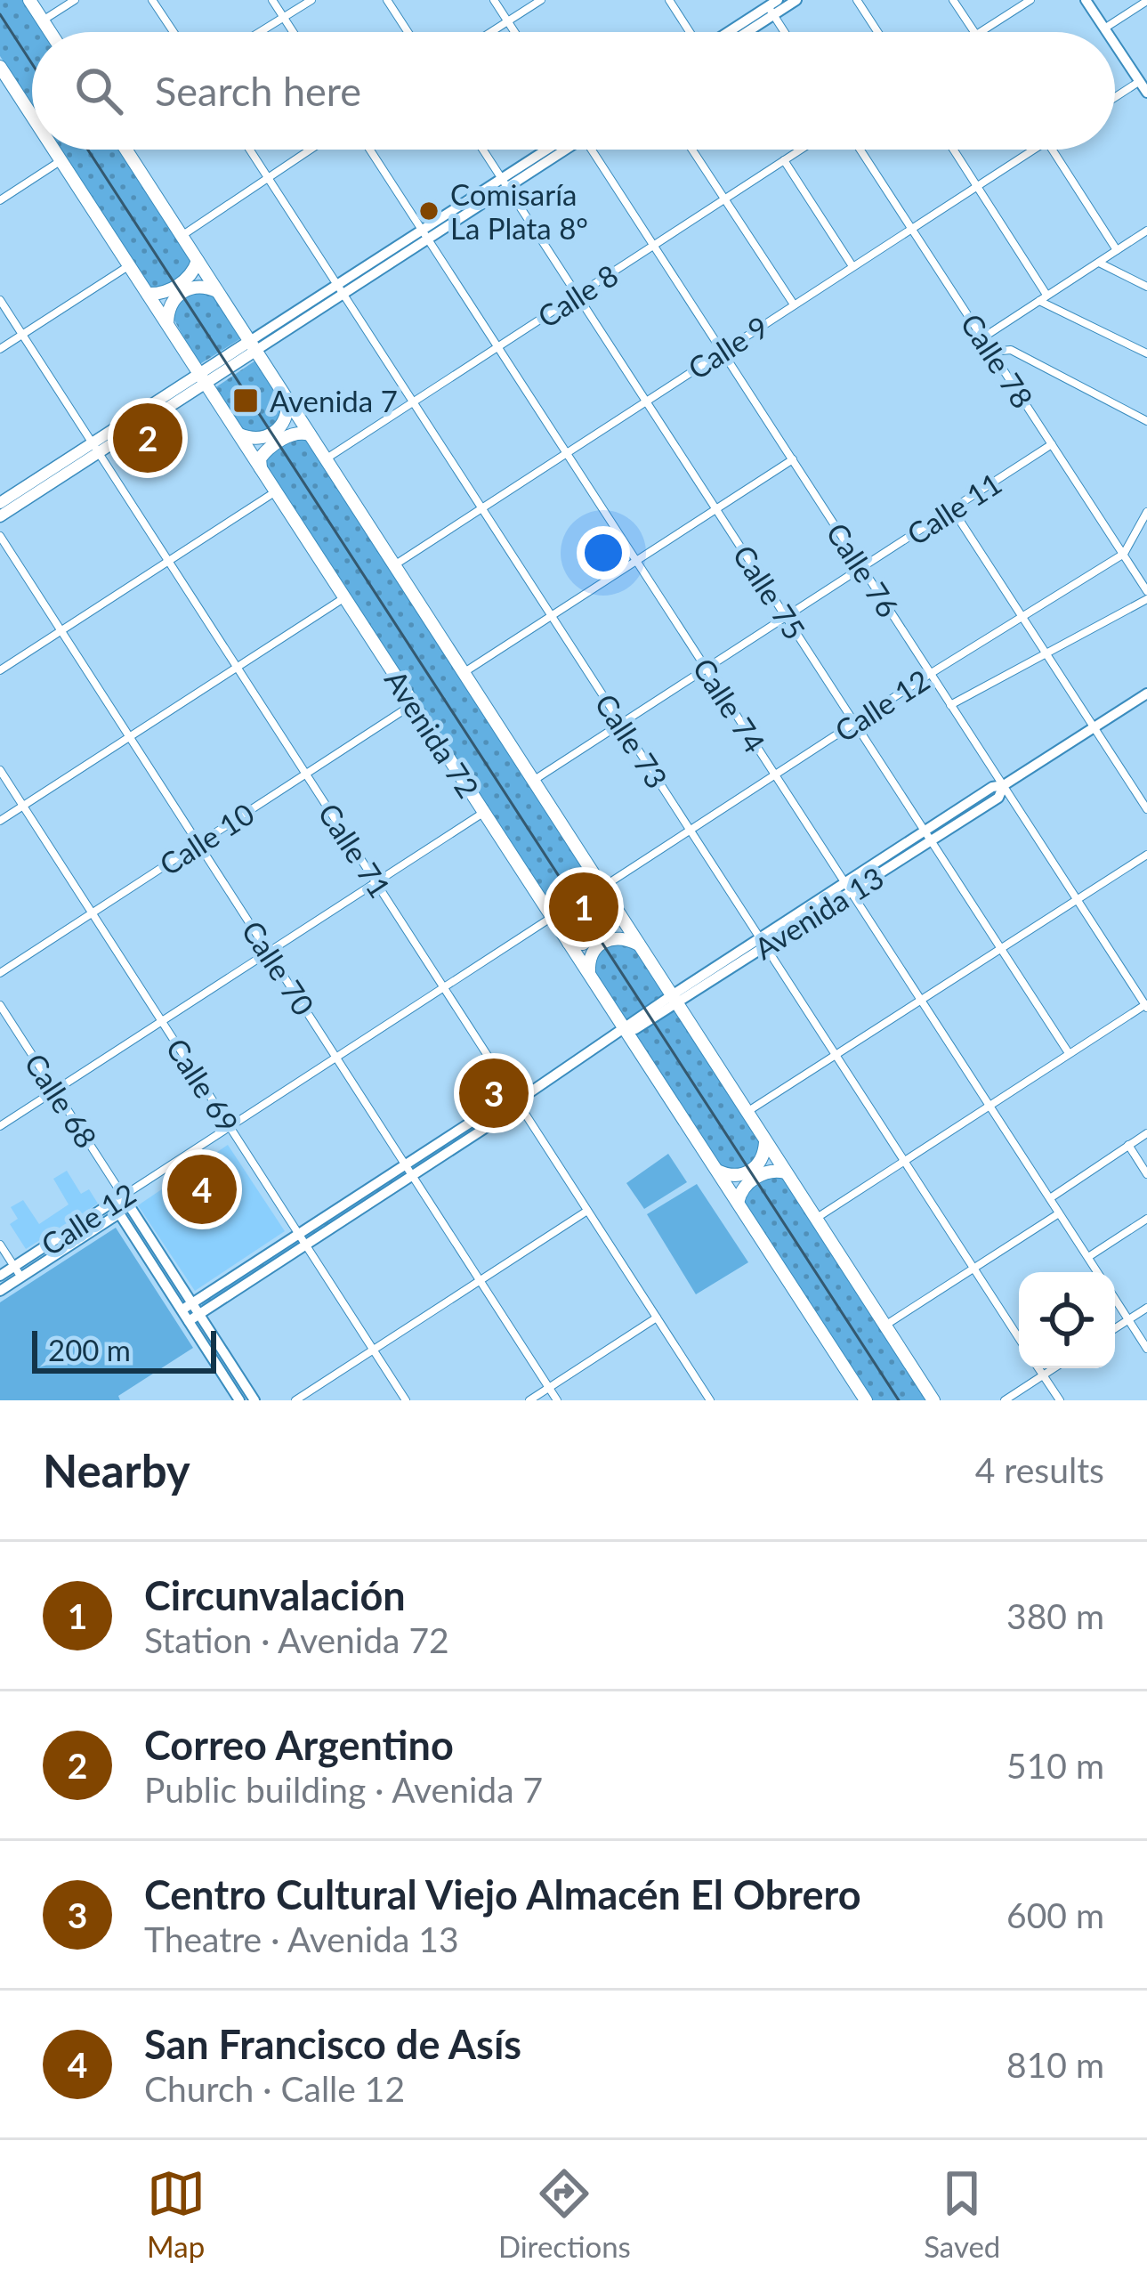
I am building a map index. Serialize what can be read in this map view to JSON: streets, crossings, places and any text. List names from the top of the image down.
{
  "streets": {
    "highway": ["Avenida 72"],
    "main road": ["Calle 12", "Avenida 13", "Calle 68"],
    "street": [
      "Calle 8",
      "Calle 9",
      "Calle 78",
      "Calle 11",
      "Calle 76",
      "Calle 75",
      "Calle 74",
      "Calle 73",
      "Calle 10",
      "Calle 71",
      "Calle 70",
      "Calle 69"
    ]
  },
  "crossings": [
    ["Calle 8", "Calle 76"],
    ["Calle 8", "Calle 75"],
    ["Calle 8", "Calle 74"],
    ["Calle 8", "Avenida 72"],
    ["Calle 8", "Calle 73"],
    ["Calle 9", "Calle 78"],
    ["Calle 9", "Calle 76"],
    ["Calle 9", "Calle 75"],
    ["Calle 9", "Calle 74"],
    ["Calle 9", "Avenida 72"],
    ["Calle 9", "Calle 73"],
    ["Calle 78", "Calle 11"],
    ["Calle 78", "Calle 12"],
    ["Calle 11", "Calle 76"],
    ["Calle 11", "Calle 75"],
    ["Calle 11", "Calle 74"],
    ["Calle 11", "Avenida 72"],
    ["Calle 11", "Calle 73"],
    ["Calle 76", "Calle 12"],
    ["Calle 76", "Avenida 13"],
    ["Calle 75", "Calle 12"],
    ["Calle 75", "Avenida 13"],
    ["Calle 74", "Calle 12"],
    ["Calle 74", "Avenida 13"],
    ["Calle 12", "Avenida 72"],
    ["Calle 12", "Calle 73"],
    ["Calle 12", "Calle 71"],
    ["Calle 12", "Calle 70"],
    ["Calle 12", "Calle 69"],
    ["Calle 12", "Calle 68"],
    ["Avenida 72", "Calle 10"],
    ["Avenida 72", "Avenida 13"],
    ["Calle 73", "Avenida 13"],
    ["Calle 10", "Calle 71"],
    ["Calle 10", "Calle 70"],
    ["Calle 10", "Calle 69"],
    ["Calle 71", "Avenida 13"],
    ["Avenida 13", "Calle 70"],
    ["Avenida 13", "Calle 69"],
    ["Avenida 13", "Calle 68"]
  ],
  "places": {
    "other": ["Comisaría La Plata 8°"],
    "transit": ["Avenida 7"]
  },
  "scale_bar": "200 m",
  "page": {
    "search": "Search here",
    "pins": [
      "2",
      "1",
      "3",
      "4"
    ],
    "scale": "200 m",
    "heading": ["Nearby", "4 results"],
    "list": [
      {
        "mark": "1",
        "name": "Circunvalación",
        "note": "Station · Avenida 72",
        "value": "380 m"
      },
      {
        "mark": "2",
        "name": "Correo Argentino",
        "note": "Public building · Avenida 7",
        "value": "510 m"
      },
      {
        "mark": "3",
        "name": "Centro Cultural Viejo Almacén El Obrero",
        "note": "Theatre · Avenida 13",
        "value": "600 m"
      },
      {
        "mark": "4",
        "name": "San Francisco de Asís",
        "note": "Church · Calle 12",
        "value": "810 m"
      }
    ],
    "nav": ["Map", "Directions", "Saved"]
  }
}
